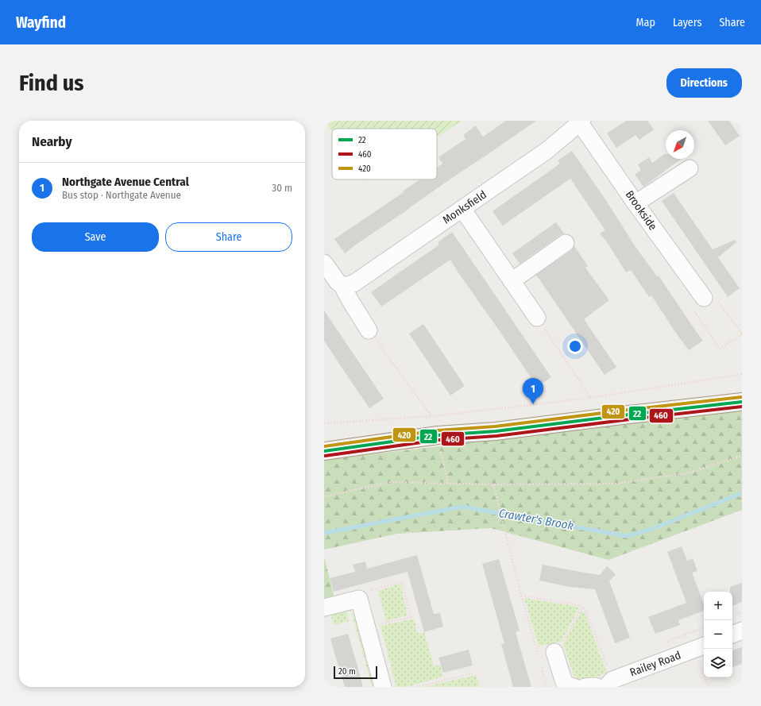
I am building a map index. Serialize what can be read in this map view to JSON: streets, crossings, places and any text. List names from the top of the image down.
{
  "streets": {
    "street": ["Monksfield", "Brookside", "Railey Road"]
  },
  "crossings": [
    ["Monksfield", "Brookside"]
  ],
  "water": ["Crawter's Brook"],
  "lines": ["transit line 420", "transit line 22", "transit line 460"],
  "legend": ["22", "460", "420"],
  "scale_bar": "20 m",
  "north": "bottom left",
  "page": {
    "header": "Wayfind",
    "nav": ["Map", "Layers", "Share"],
    "buttons": [
      "Directions",
      ["Save", "Share"]
    ],
    "title": "Find us",
    "heading": "Nearby",
    "list": [
      {
        "mark": "1",
        "name": "Northgate Avenue Central",
        "note": "Bus stop · Northgate Avenue",
        "value": "30 m"
      }
    ],
    "pins": "1",
    "map_buttons": ["+", "−"],
    "scale": "20 m"
  }
}
